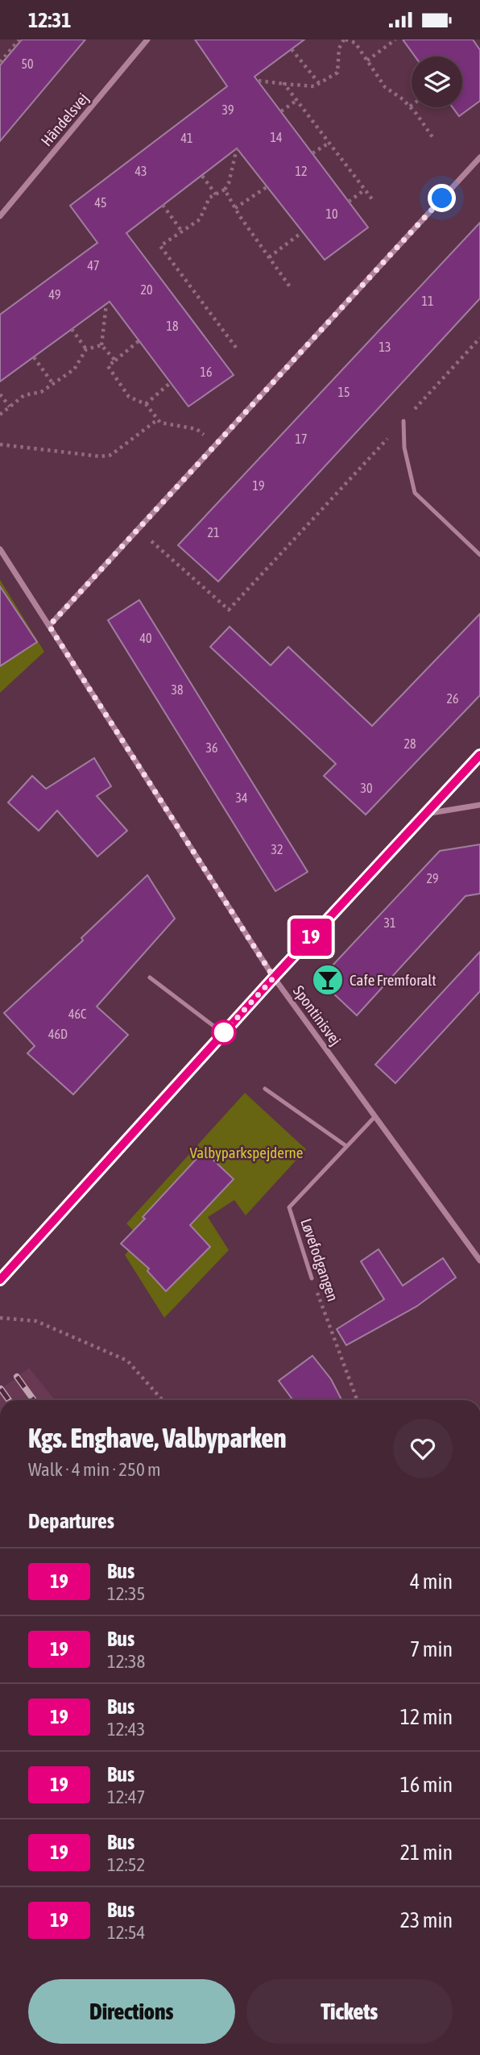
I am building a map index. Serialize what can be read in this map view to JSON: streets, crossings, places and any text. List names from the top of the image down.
{
  "streets": {
    "street": ["Händelsvej", "Spontinisvej"],
    "lane": ["Løvefodgangen"]
  },
  "crossings": [
    ["Spontinisvej", "Løvefodgangen"]
  ],
  "parks": ["Valbyparkspejderne"],
  "places": {
    "bar": ["Cafe Fremforalt"]
  },
  "lines": ["bus line 19"],
  "house_numbers": [
    "50",
    "39",
    "14",
    "41",
    "43",
    "12",
    "45",
    "10",
    "47",
    "20",
    "49",
    "11",
    "18",
    "13",
    "16",
    "15",
    "17",
    "19",
    "21",
    "40",
    "38",
    "26",
    "28",
    "36",
    "30",
    "34",
    "32",
    "29",
    "31",
    "46C",
    "46D"
  ],
  "page": {
    "status": "12:31",
    "on_map": "19",
    "heading": [
      ["Kgs. Enghave, Valbyparken", "Walk · 4 min · 250 m"],
      "Departures"
    ],
    "list": [
      {
        "mark": "19",
        "name": "Bus",
        "note": "12:35",
        "value": "4 min"
      },
      {
        "mark": "19",
        "name": "Bus",
        "note": "12:38",
        "value": "7 min"
      },
      {
        "mark": "19",
        "name": "Bus",
        "note": "12:43",
        "value": "12 min"
      },
      {
        "mark": "19",
        "name": "Bus",
        "note": "12:47",
        "value": "16 min"
      },
      {
        "mark": "19",
        "name": "Bus",
        "note": "12:52",
        "value": "21 min"
      },
      {
        "mark": "19",
        "name": "Bus",
        "note": "12:54",
        "value": "23 min"
      }
    ],
    "buttons": ["Directions", "Tickets"]
  }
}
